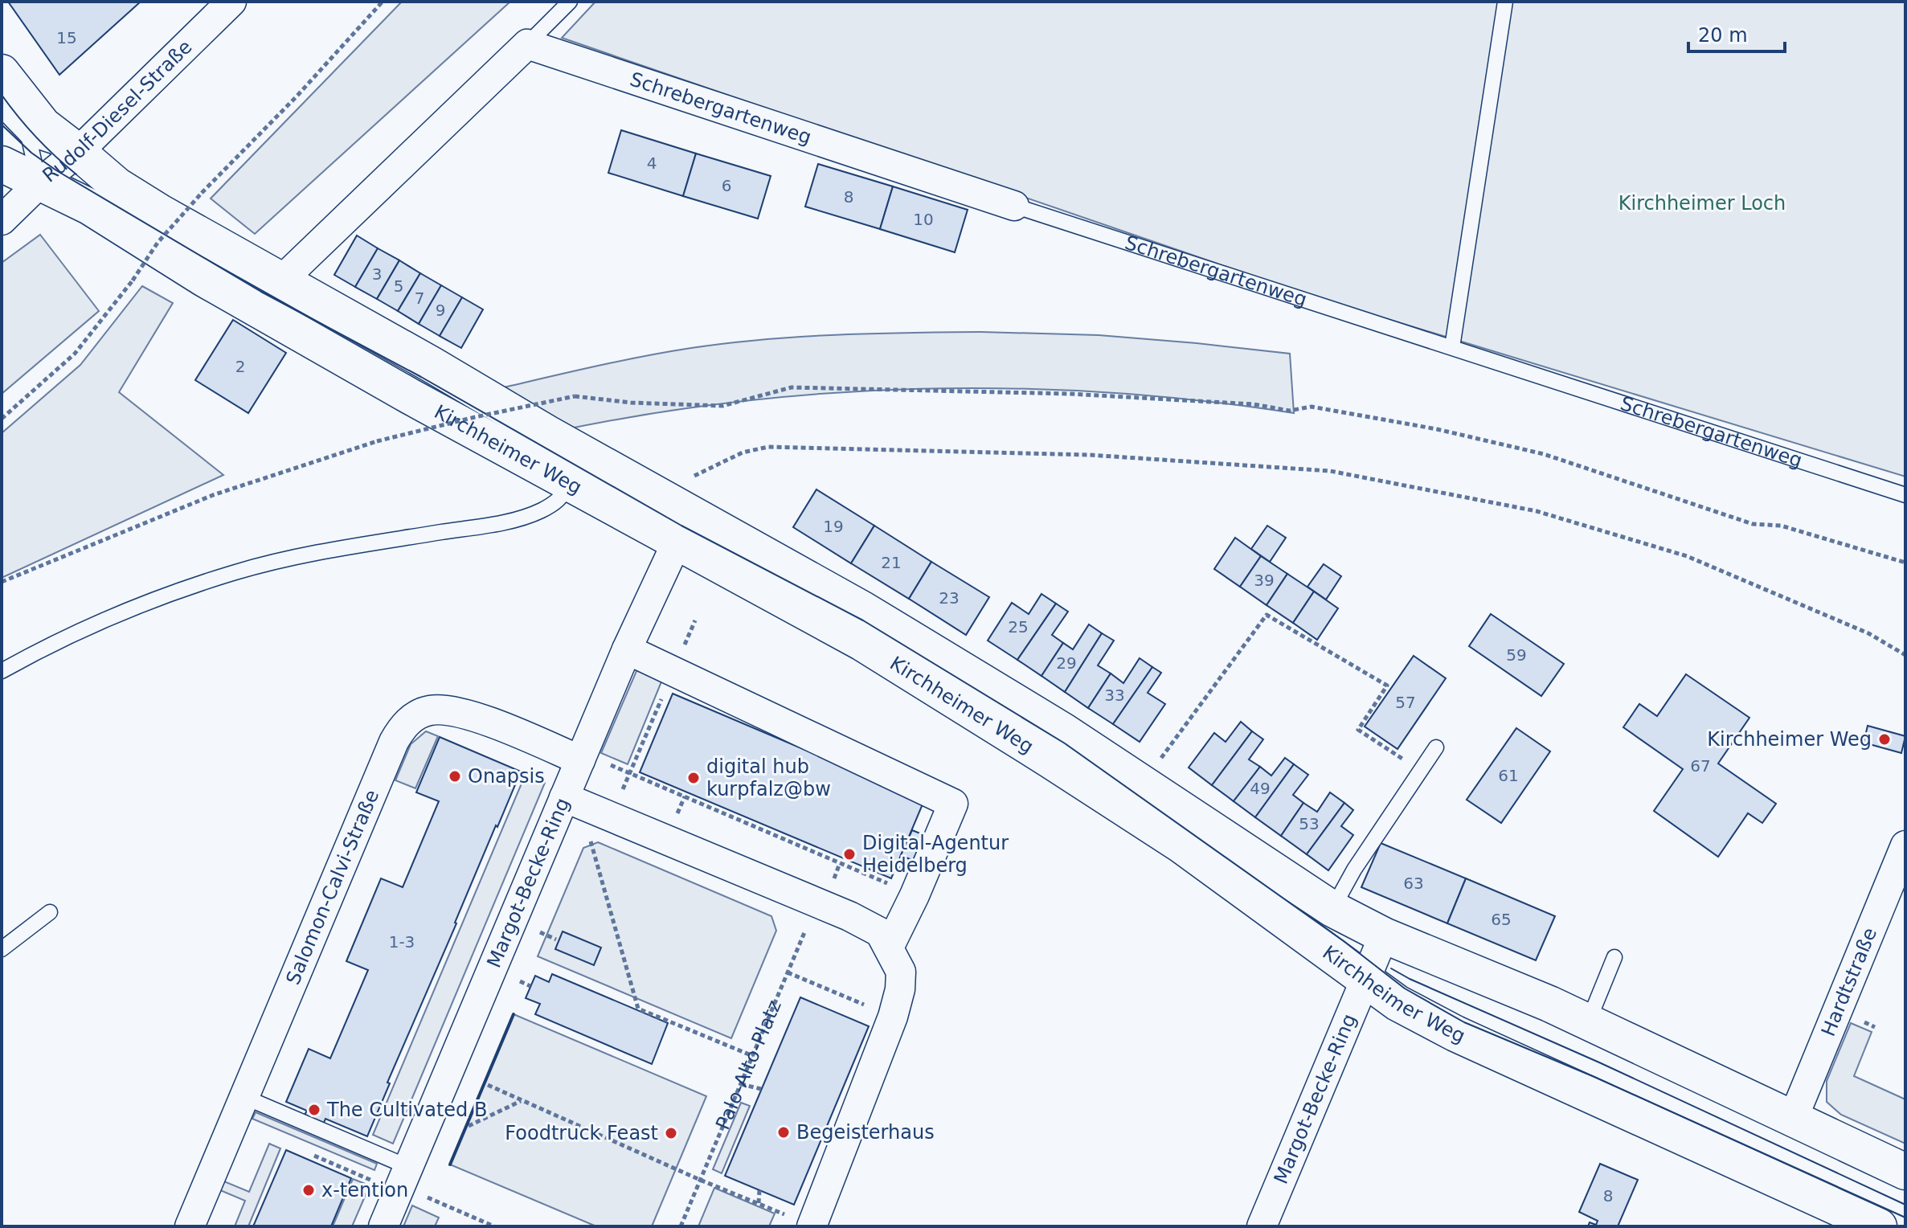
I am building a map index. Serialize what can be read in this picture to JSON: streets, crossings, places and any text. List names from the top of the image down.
{
  "streets": {
    "street": [
      "Schrebergartenweg",
      "Rudolf-Diesel-Straße",
      "Kirchheimer Weg",
      "Margot-Becke-Ring",
      "Salomon-Calvi-Straße",
      "Hardtstraße"
    ],
    "path": ["Palo-Alto-Platz"]
  },
  "crossings": [
    ["Rudolf-Diesel-Straße", "Kirchheimer Weg"],
    ["Kirchheimer Weg", "Margot-Becke-Ring"],
    ["Kirchheimer Weg", "Hardtstraße"],
    ["Margot-Becke-Ring", "Salomon-Calvi-Straße"]
  ],
  "parks": ["Kirchheimer Loch"],
  "places": [
    "Kirchheimer Weg",
    "Onapsis",
    "digital hub kurpfalz@bw",
    "Digital-Agentur Heidelberg",
    "The Cultivated B",
    "Begeisterhaus",
    "Foodtruck Feast",
    "x-tention"
  ],
  "house_numbers": [
    "15",
    "4",
    "6",
    "8",
    "10",
    "3",
    "5",
    "7",
    "9",
    "2",
    "19",
    "21",
    "39",
    "23",
    "25",
    "59",
    "29",
    "33",
    "57",
    "67",
    "61",
    "49",
    "53",
    "63",
    "65",
    "1-3",
    "8"
  ],
  "scale_bar": "20 m"
}
